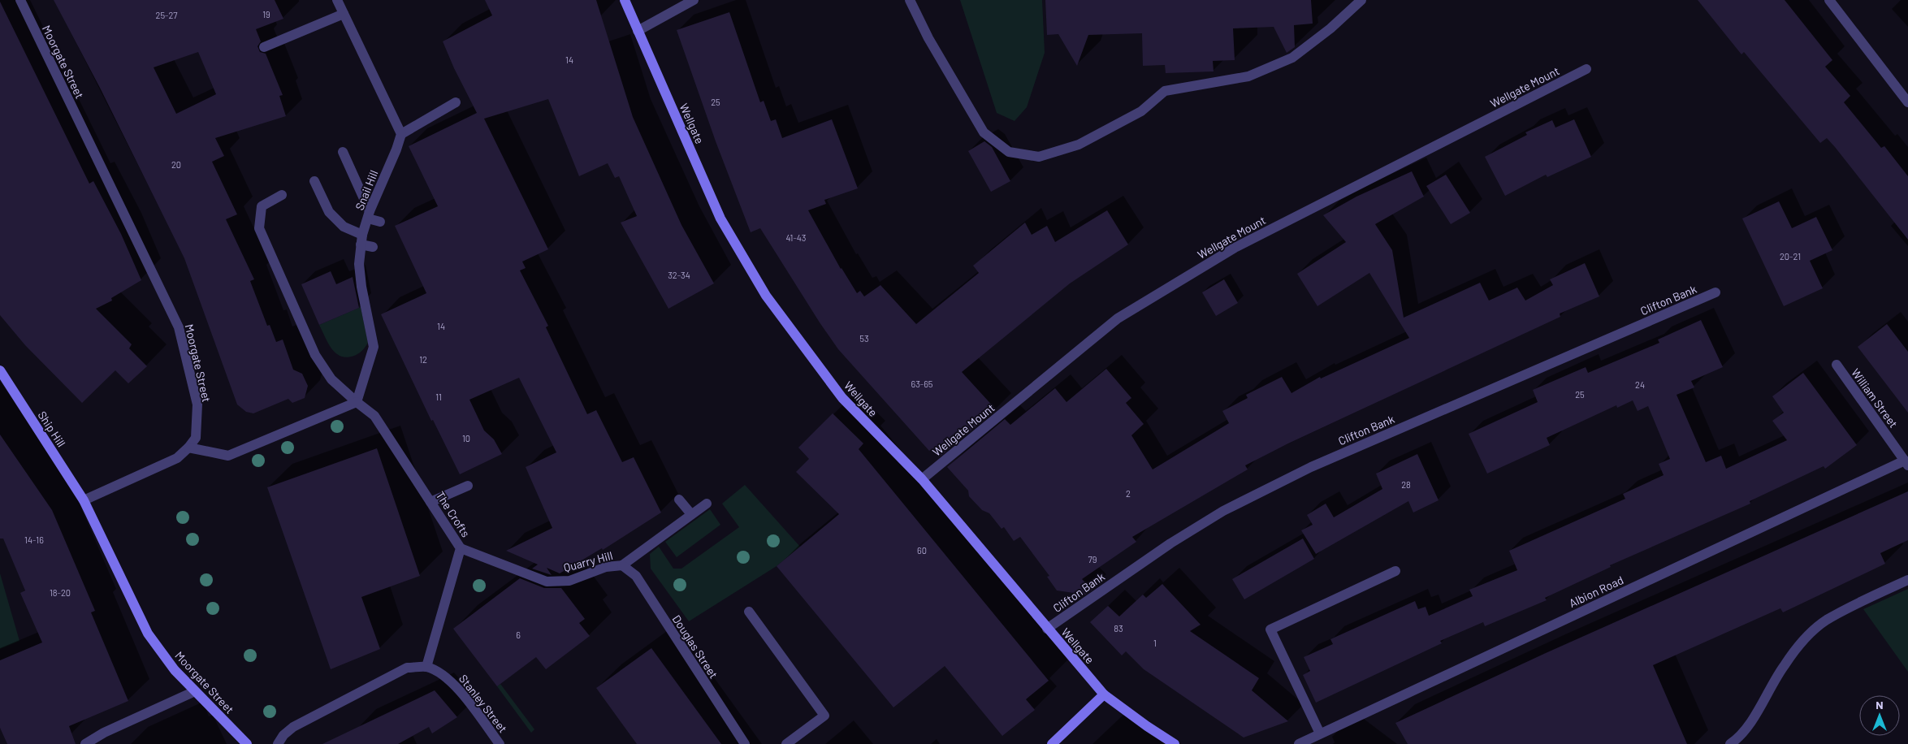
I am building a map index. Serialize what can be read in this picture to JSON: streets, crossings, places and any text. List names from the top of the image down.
{
  "streets": {
    "street": [
      "Moorgate Street",
      "Wellgate Mount",
      "Wellgate",
      "Snail Hill",
      "Clifton Bank",
      "William Street",
      "Ship Hill",
      "The Crofts",
      "Quarry Hill",
      "Albion Road",
      "Douglas Street",
      "Stanley Street"
    ]
  },
  "crossings": [
    ["Moorgate Street", "Ship Hill"],
    ["Wellgate Mount", "Wellgate"],
    ["Wellgate", "Clifton Bank"],
    ["Snail Hill", "The Crofts"],
    ["William Street", "Albion Road"],
    ["The Crofts", "Quarry Hill"],
    ["The Crofts", "Stanley Street"],
    ["Quarry Hill", "Douglas Street"]
  ],
  "house_numbers": [
    "19",
    "25-27",
    "14",
    "25",
    "20",
    "41-43",
    "20-21",
    "32-34",
    "14",
    "53",
    "12",
    "63-65",
    "24",
    "25",
    "11",
    "10",
    "28",
    "2",
    "14-16",
    "60",
    "79",
    "18-20",
    "83",
    "6",
    "1"
  ],
  "north": "top"
}
